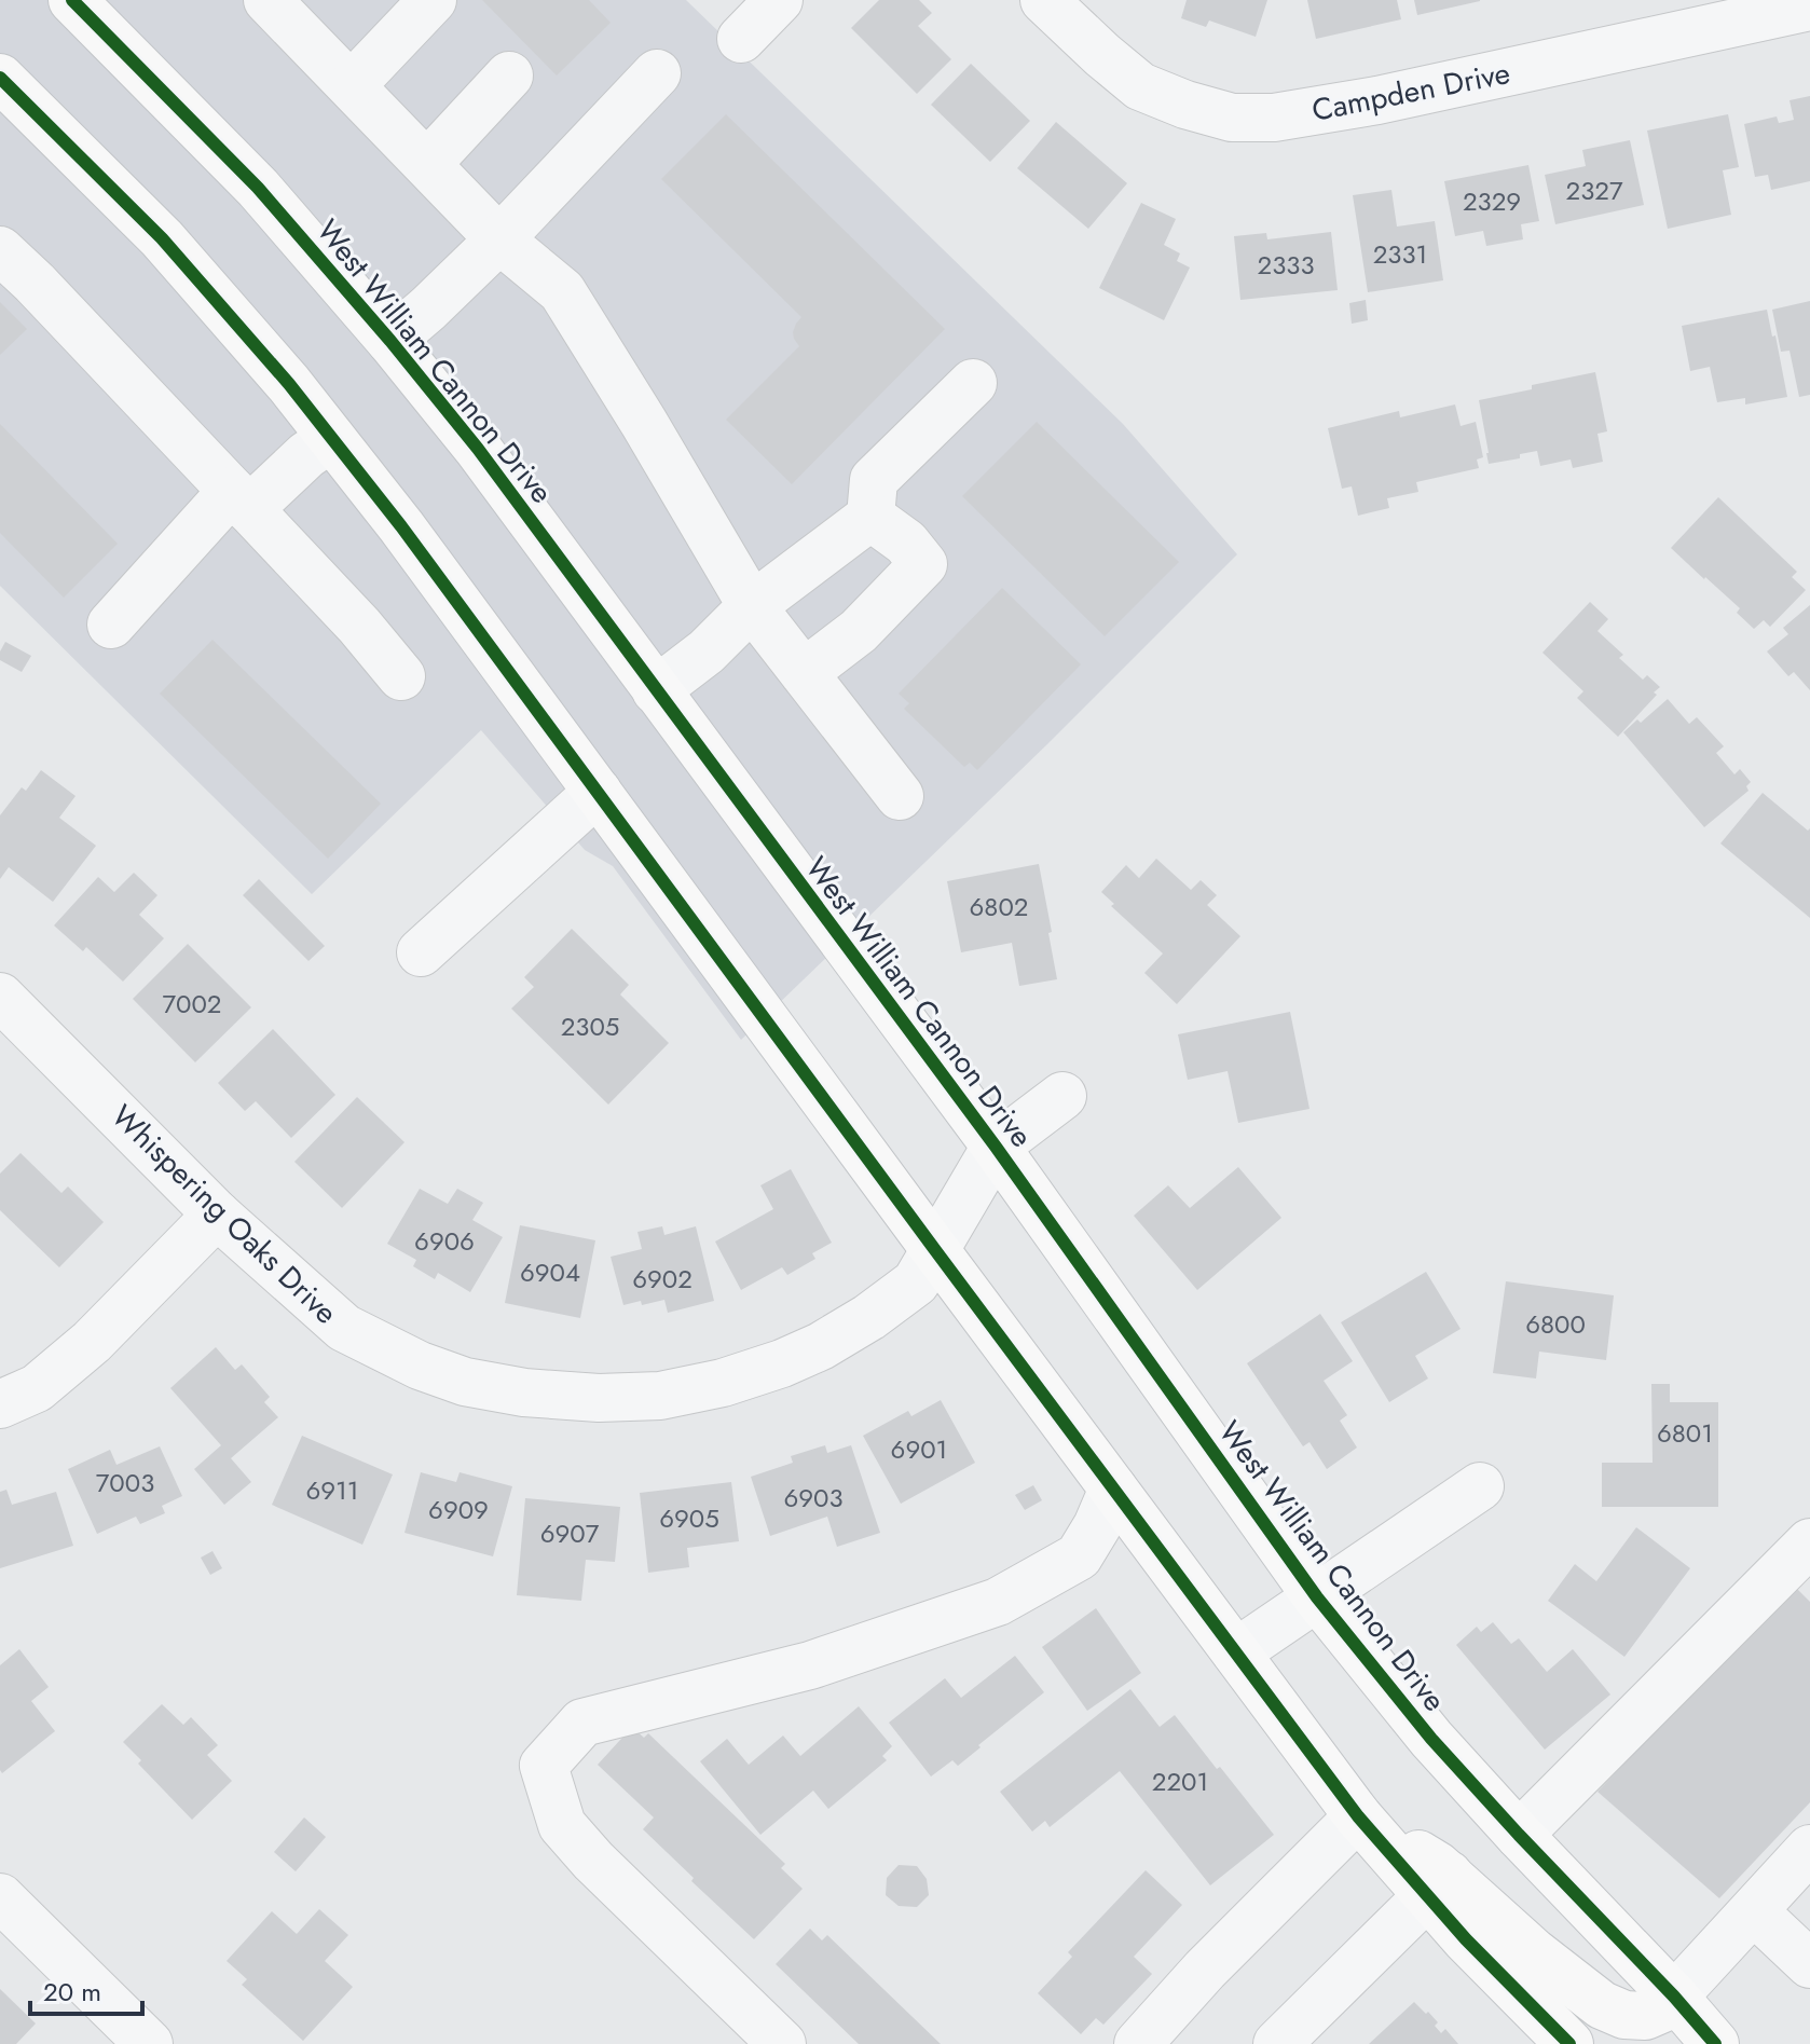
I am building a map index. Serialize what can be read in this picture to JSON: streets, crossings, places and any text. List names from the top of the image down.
{
  "streets": {
    "main road": ["West William Cannon Drive"],
    "street": ["Campden Drive", "Whispering Oaks Drive"]
  },
  "crossings": [
    ["West William Cannon Drive", "Whispering Oaks Drive"]
  ],
  "house_numbers": [
    "2327",
    "2329",
    "2331",
    "2333",
    "6802",
    "7002",
    "2305",
    "6906",
    "6904",
    "6902",
    "6800",
    "6801",
    "6901",
    "7003",
    "6911",
    "6903",
    "6909",
    "6905",
    "6907",
    "2201"
  ],
  "scale_bar": "20 m"
}
